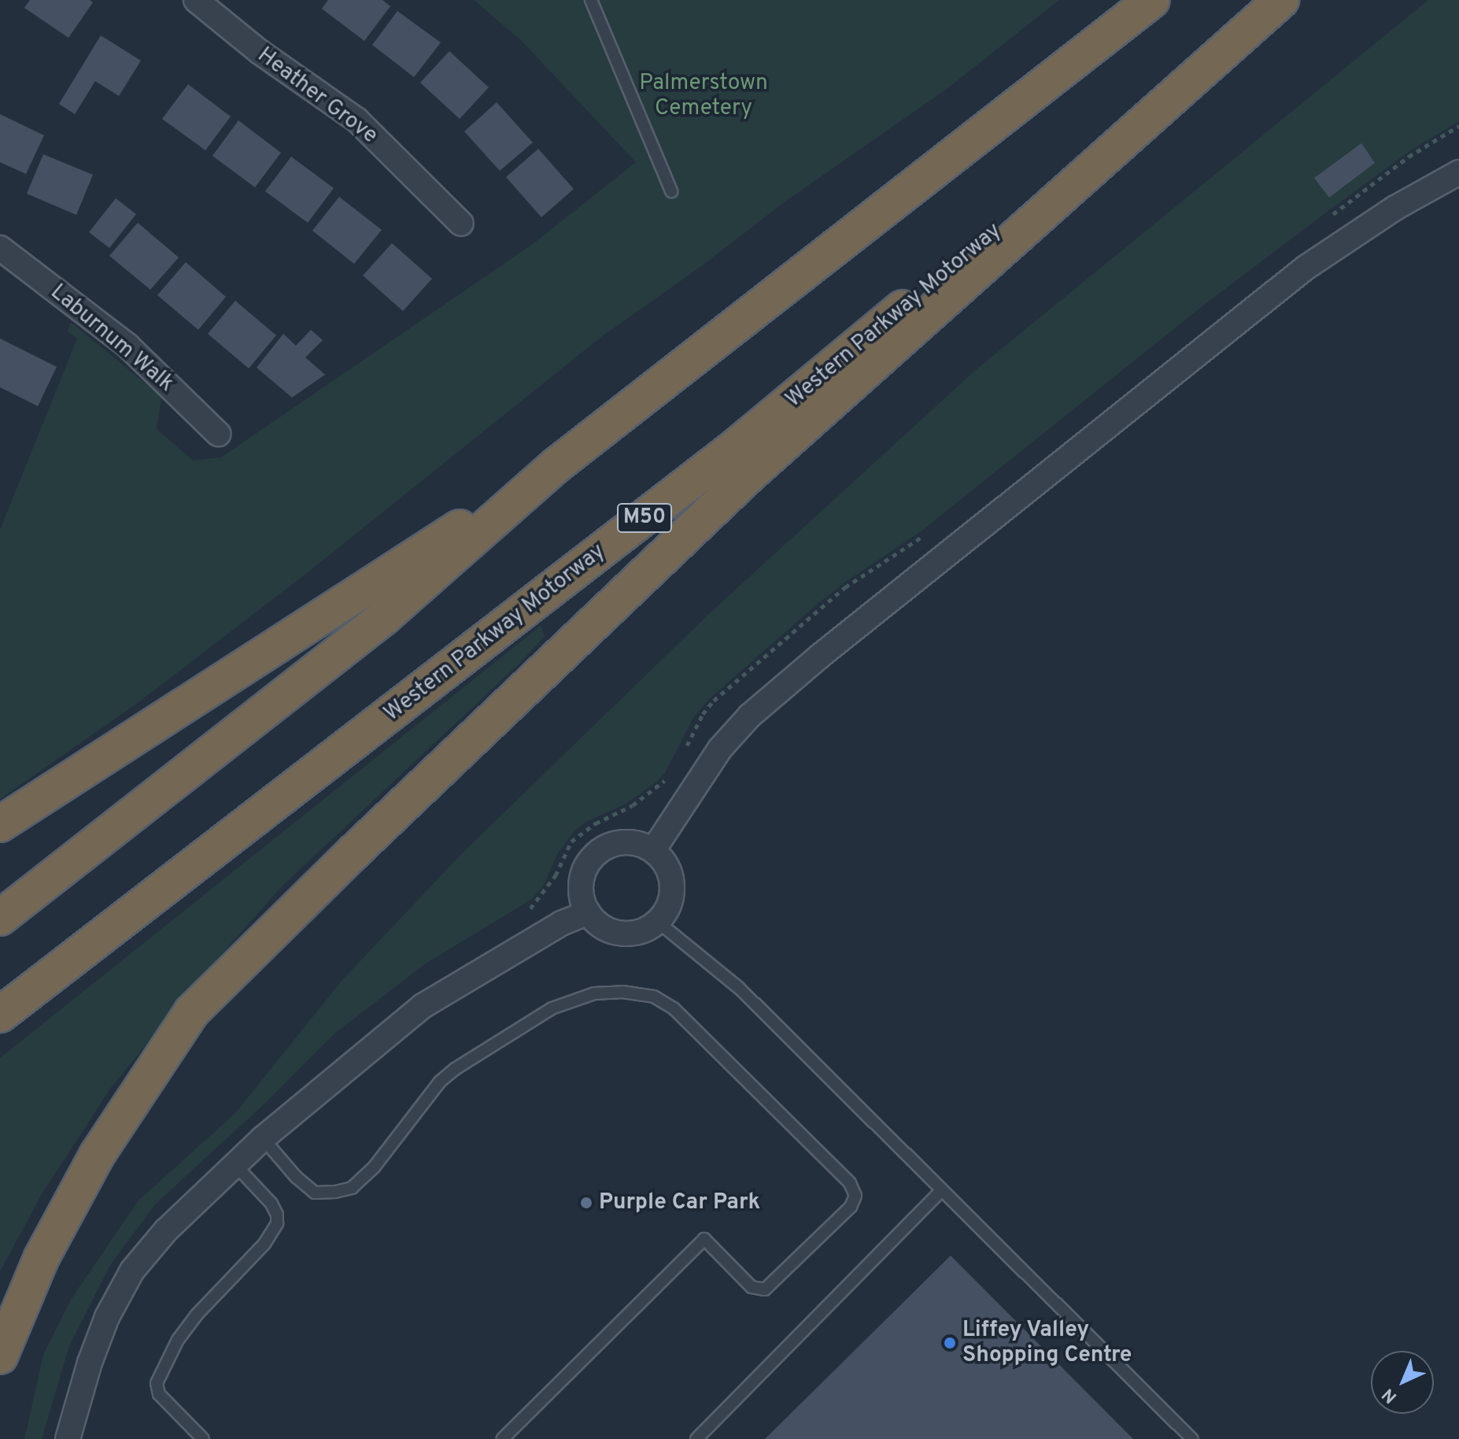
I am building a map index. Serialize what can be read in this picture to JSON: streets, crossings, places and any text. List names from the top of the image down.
{
  "streets": {
    "highway": ["Western Parkway Motorway", "M50"],
    "street": ["Heather Grove", "Laburnum Walk"]
  },
  "parks": ["Palmerstown Cemetery"],
  "places": ["Purple Car Park", "Liffey Valley Shopping Centre"],
  "north": "bottom left"
}
